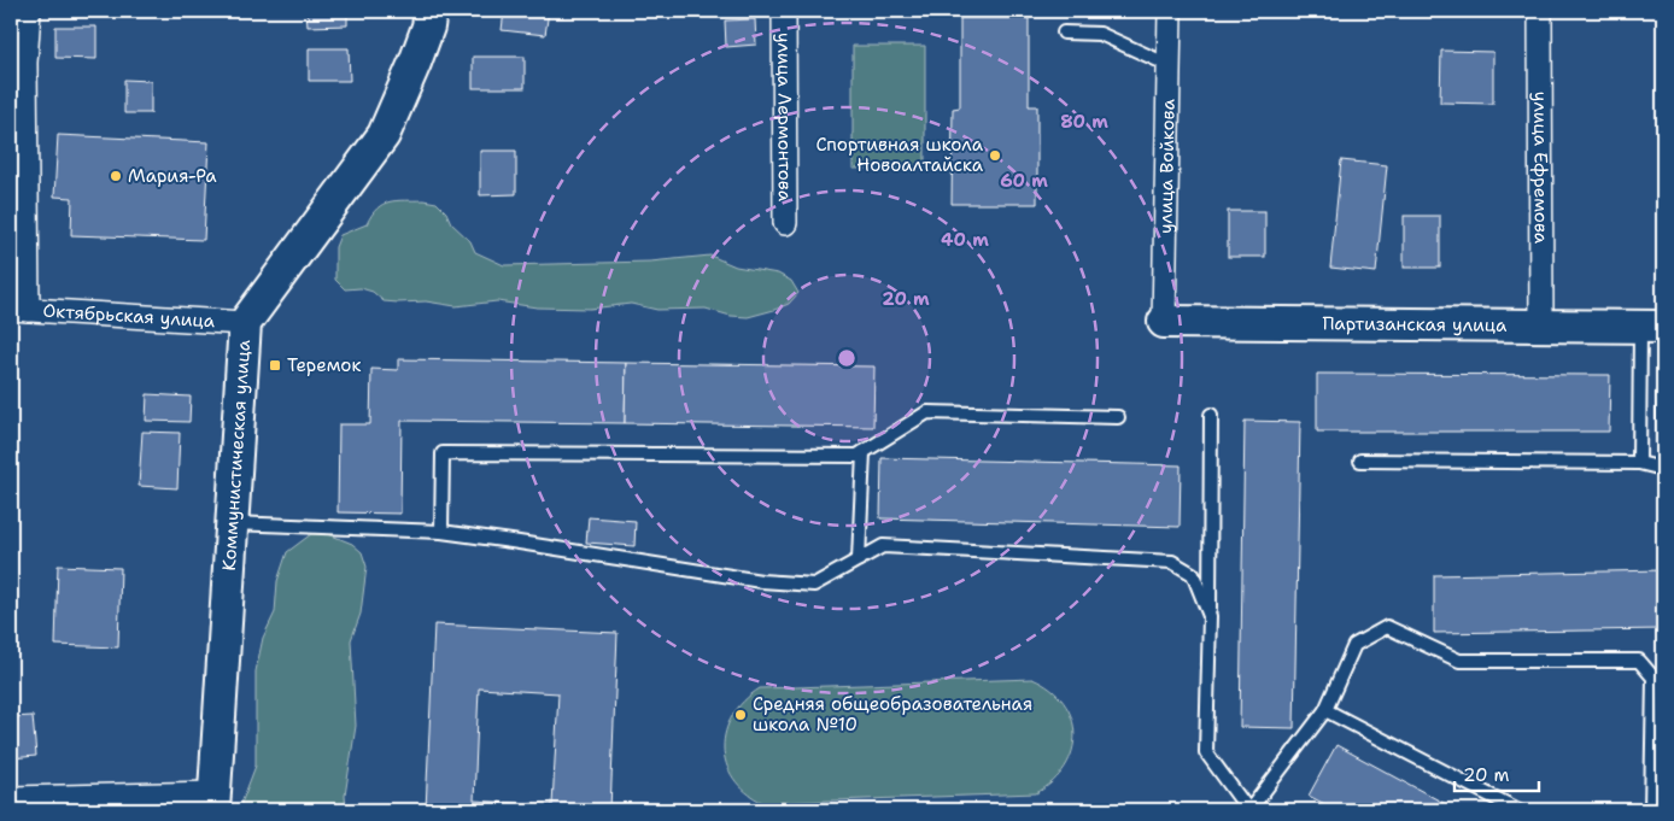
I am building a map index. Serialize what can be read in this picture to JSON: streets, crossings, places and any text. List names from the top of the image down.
{
  "streets": {
    "street": [
      "улица Лермонтова",
      "улица Войкова",
      "улица Ефремова",
      "Октябрьская улица",
      "Партизанская улица",
      "Коммунистическая улица"
    ]
  },
  "crossings": [
    ["улица Войкова", "Партизанская улица"],
    ["улица Ефремова", "Партизанская улица"],
    ["Октябрьская улица", "Коммунистическая улица"]
  ],
  "places": {
    "other": ["Спортивная школа Новоалтайска", "Мария-Ра", "Средняя общеобразовательная школа №10"],
    "transit": ["Теремок"]
  },
  "scale_bar": "20 m",
  "rings": [
    "80 m",
    "60 m",
    "40 m",
    "20 m"
  ]
}
